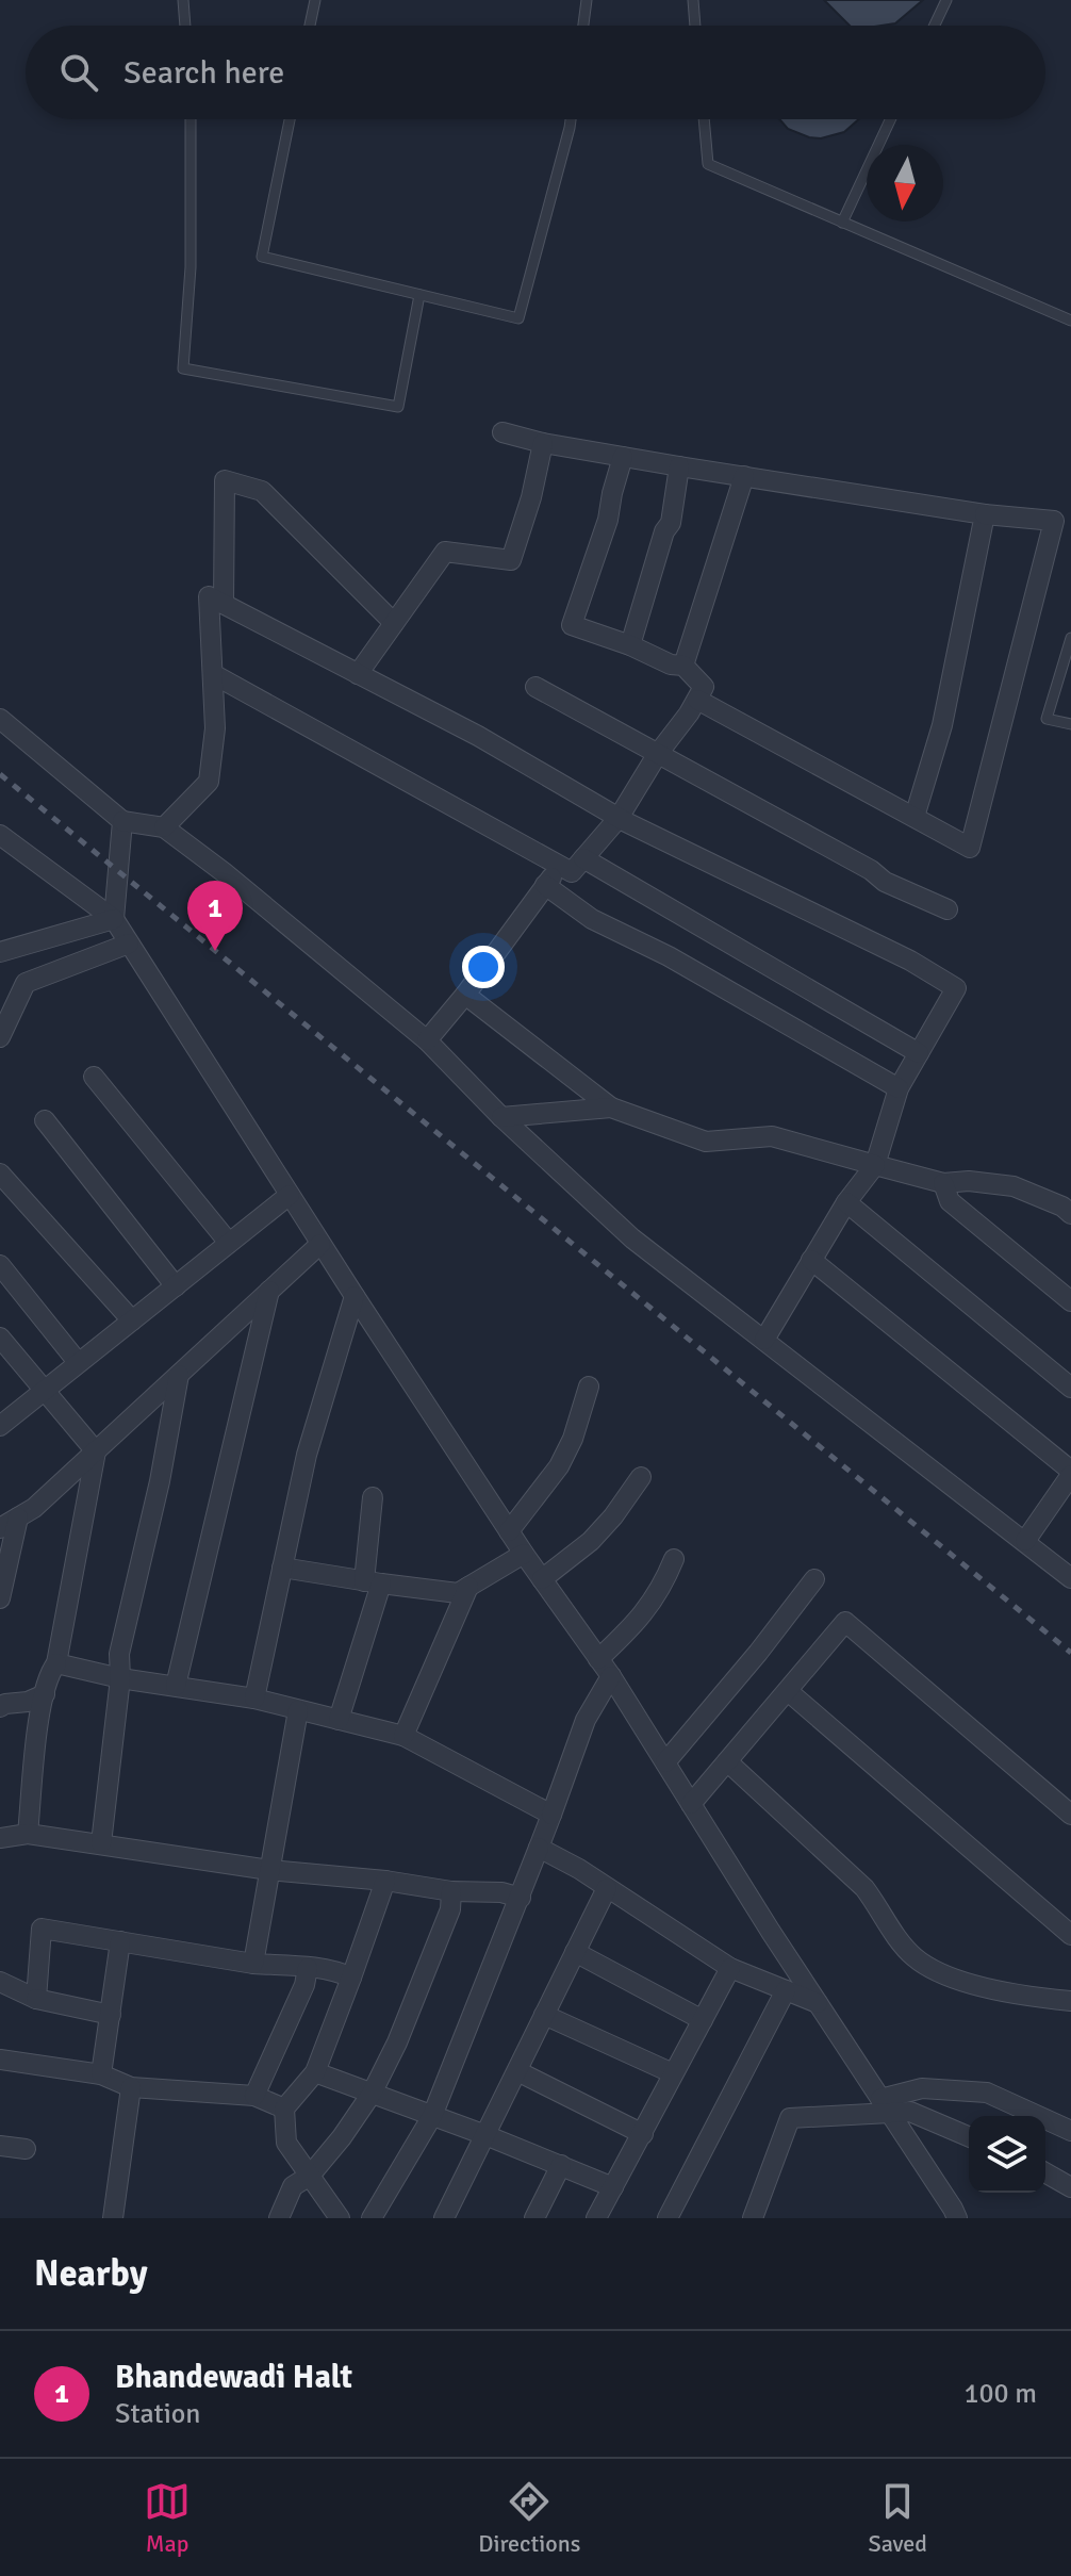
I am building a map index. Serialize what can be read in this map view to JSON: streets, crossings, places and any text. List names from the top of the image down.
{
  "north": "bottom",
  "page": {
    "search": "Search here",
    "pins": "1",
    "heading": "Nearby",
    "list": [
      {
        "mark": "1",
        "name": "Bhandewadi Halt",
        "note": "Station",
        "value": "100 m"
      }
    ],
    "nav": ["Map", "Directions", "Saved"]
  }
}
